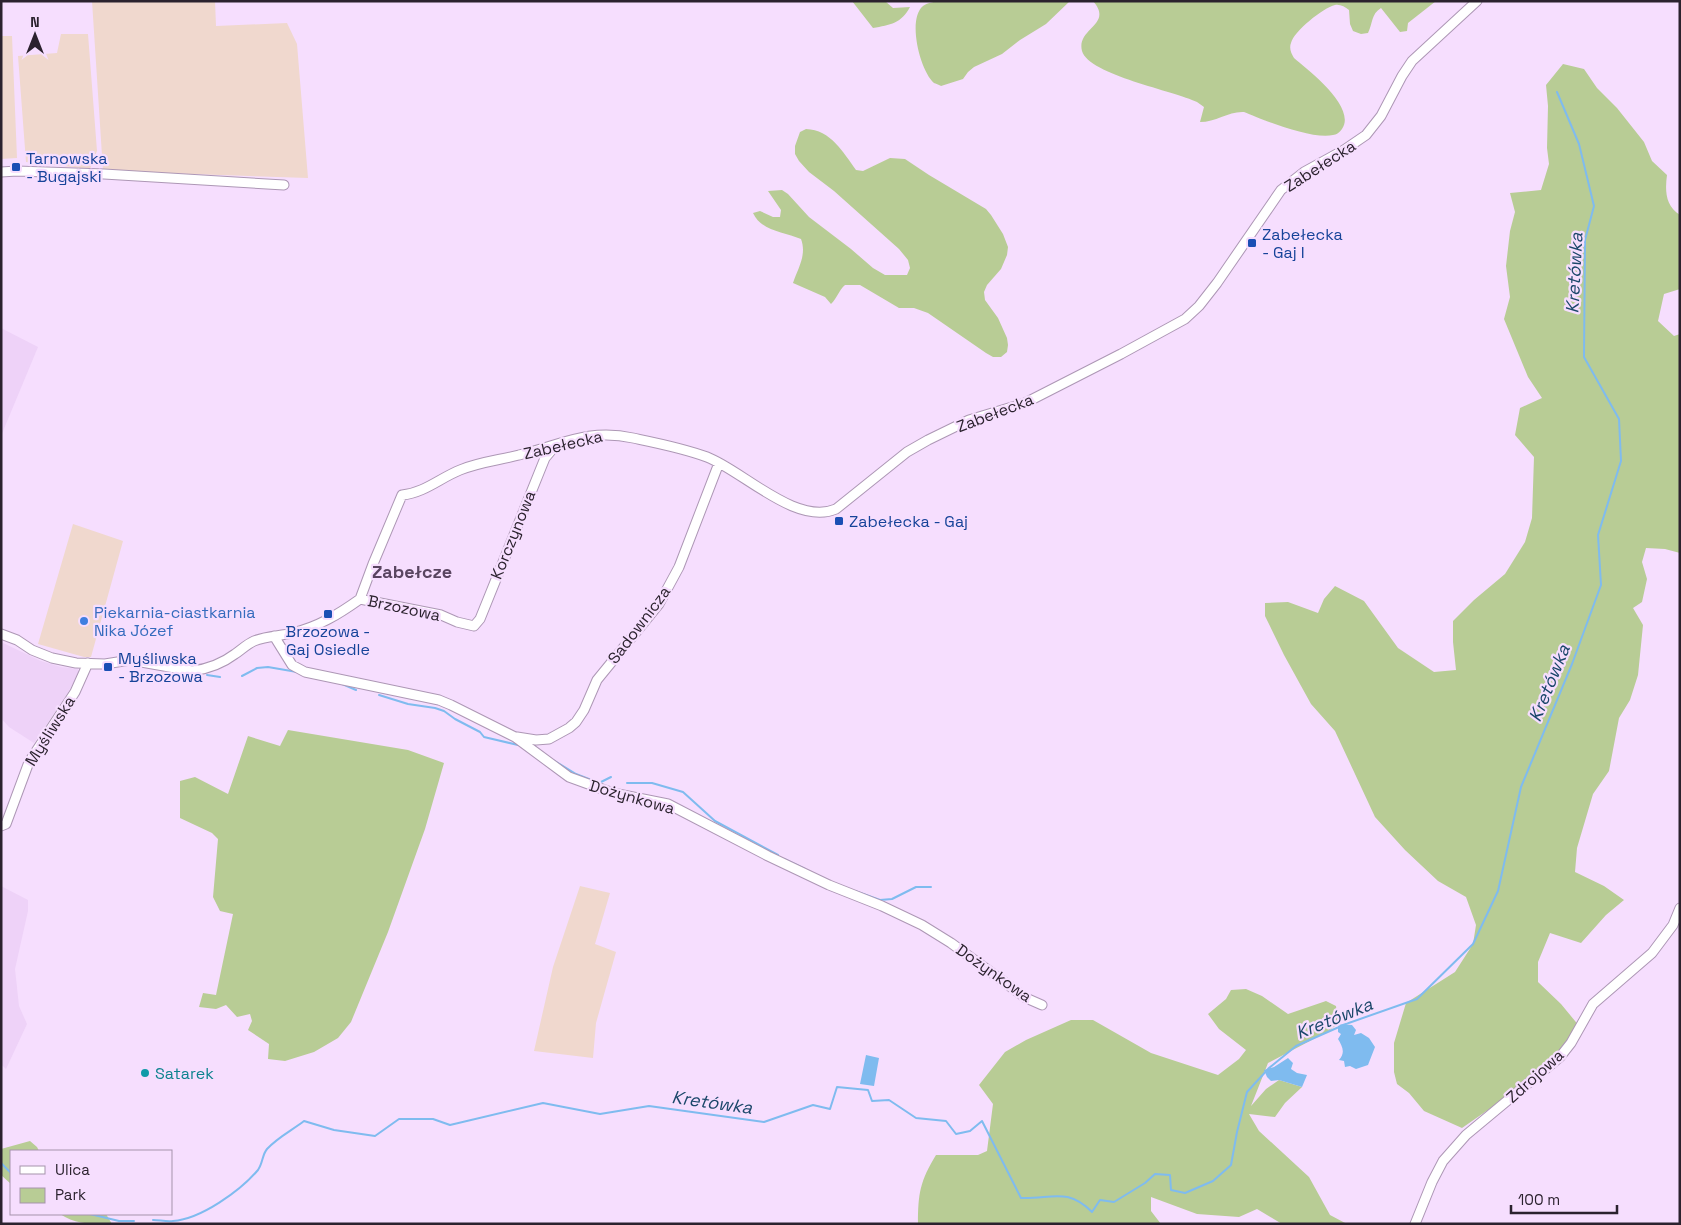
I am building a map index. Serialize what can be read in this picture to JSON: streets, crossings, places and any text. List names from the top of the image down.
{
  "streets": {
    "street": [
      "Zabełecka",
      "Korczynowa",
      "Brzozowa",
      "Sadownicza",
      "Myśliwska",
      "Dożynkowa",
      "Zdrojowa"
    ]
  },
  "crossings": [
    ["Zabełecka", "Korczynowa"],
    ["Zabełecka", "Brzozowa"],
    ["Zabełecka", "Sadownicza"],
    ["Korczynowa", "Brzozowa"],
    ["Brzozowa", "Myśliwska"],
    ["Brzozowa", "Dożynkowa"],
    ["Sadownicza", "Dożynkowa"]
  ],
  "districts": ["Zabełcze"],
  "water": ["Kretówka"],
  "places": {
    "transit": [
      "Tarnowska - Bugajski",
      "Zabełecka - Gaj I",
      "Zabełecka - Gaj",
      "Brzozowa - Gaj Osiedle",
      "Myśliwska - Brzozowa"
    ],
    "other": ["Piekarnia-ciastkarnia Nika Józef", "Satarek"]
  },
  "legend": ["Ulica", "Park"],
  "scale_bar": "100 m",
  "north": "top"
}
